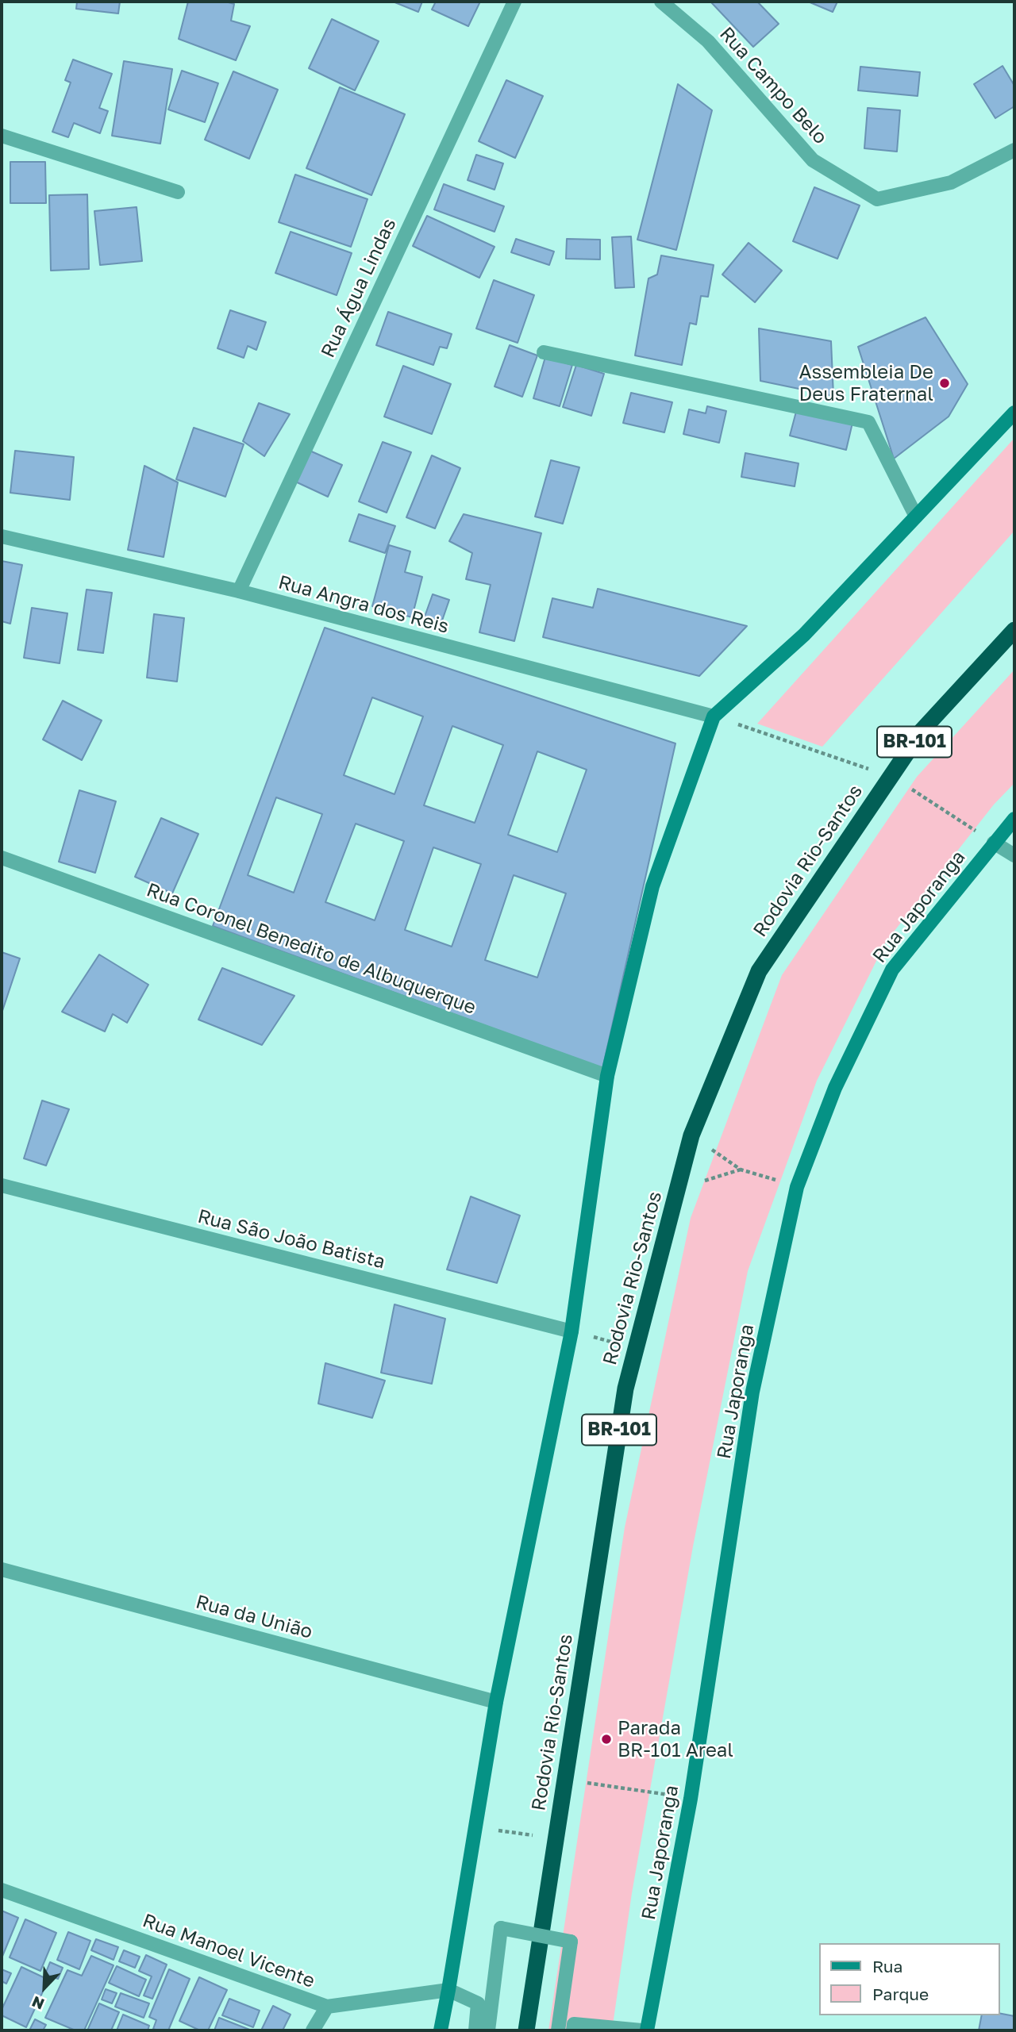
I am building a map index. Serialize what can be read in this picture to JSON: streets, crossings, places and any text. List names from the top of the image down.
{
  "streets": {
    "highway": ["BR-101", "Rodovia Rio-Santos"],
    "main road": ["Rua Japoranga"],
    "street": [
      "Rua Campo Belo",
      "Rua Água Lindas",
      "Rua Angra dos Reis",
      "Rua Coronel Benedito de Albuquerque",
      "Rua São João Batista",
      "Rua da União",
      "Rua Manoel Vicente"
    ]
  },
  "crossings": [
    ["Rua Água Lindas", "Rua Angra dos Reis"]
  ],
  "places": ["Assembleia De Deus Fraternal", "Parada BR-101 Areal"],
  "legend": ["Rua", "Parque"],
  "north": "bottom left"
}
